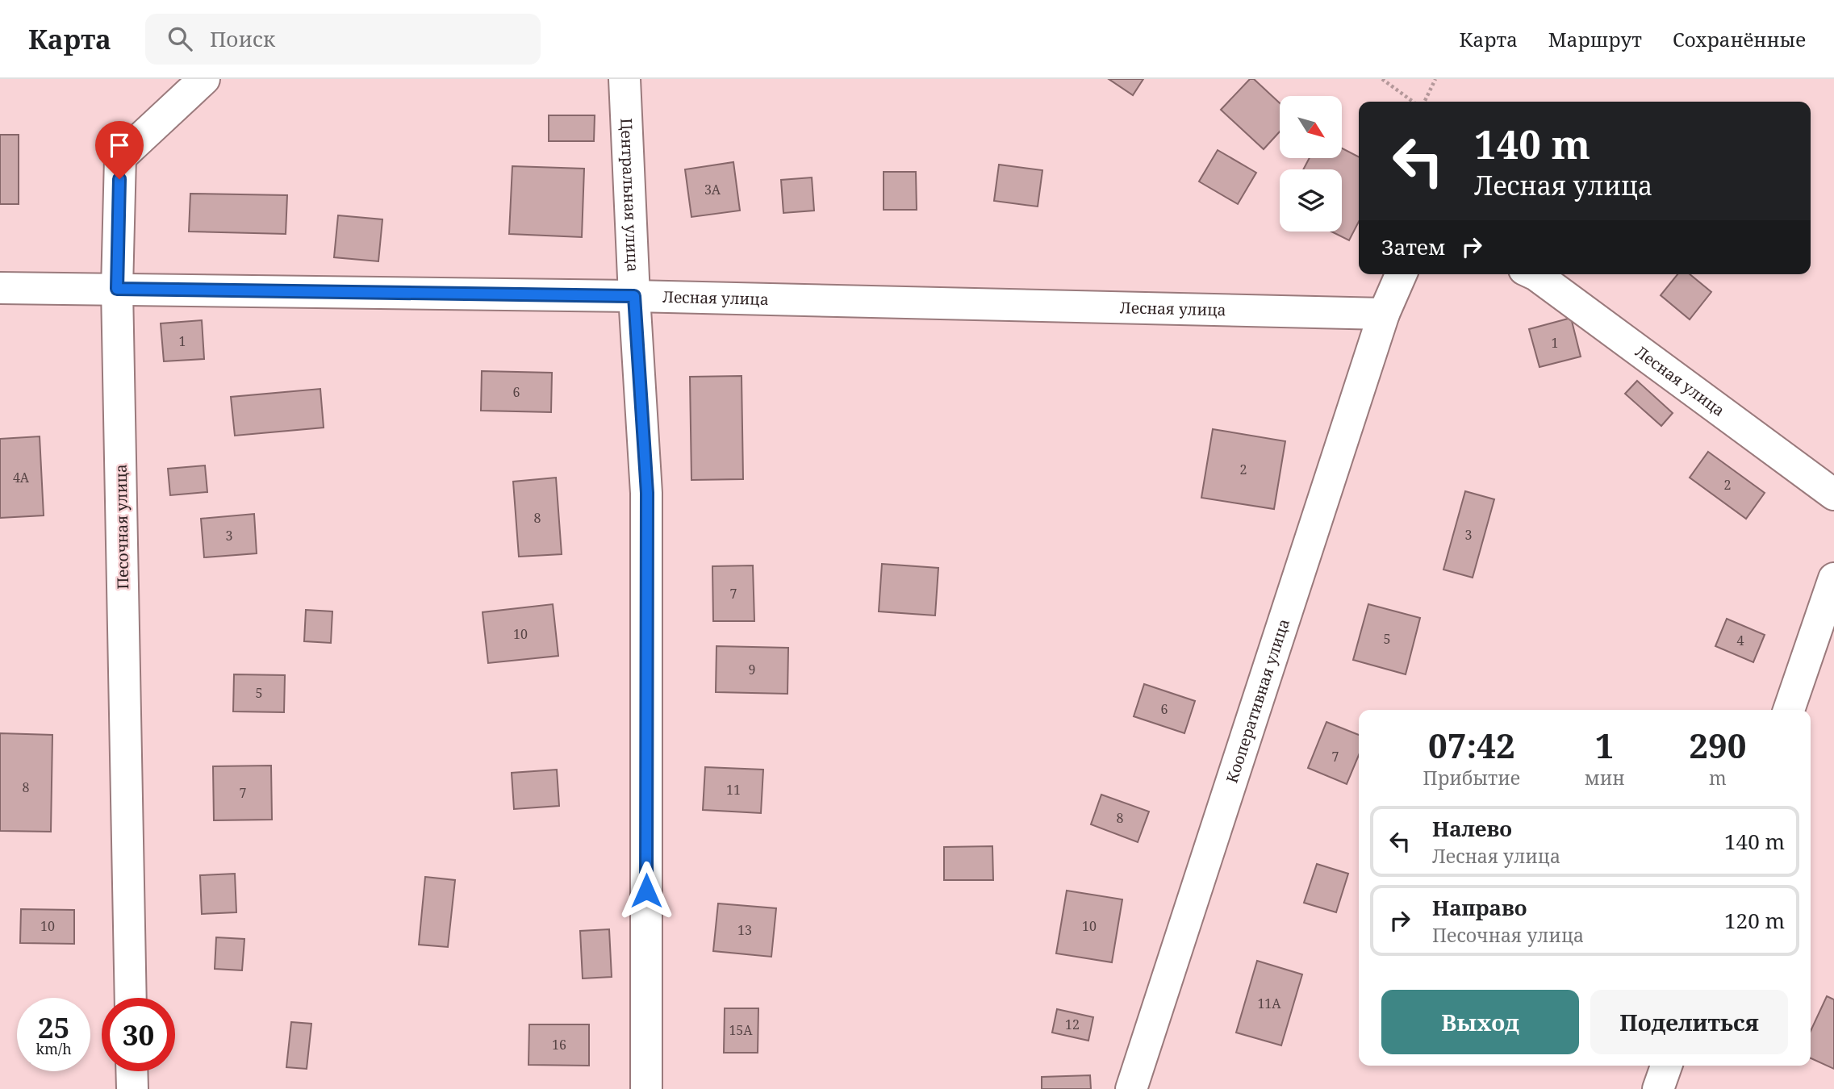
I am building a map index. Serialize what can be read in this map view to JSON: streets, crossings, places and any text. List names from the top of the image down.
{
  "streets": {
    "street": [
      "Центральная улица",
      "Лесная улица",
      "Песочная улица",
      "Кооперативная улица"
    ]
  },
  "crossings": [
    ["Центральная улица", "Лесная улица"],
    ["Лесная улица", "Песочная улица"],
    ["Лесная улица", "Кооперативная улица"]
  ],
  "house_numbers": [
    "3А",
    "1",
    "1",
    "6",
    "2",
    "4А",
    "2",
    "8",
    "3",
    "3",
    "7",
    "10",
    "5",
    "4",
    "9",
    "5",
    "6",
    "7",
    "8",
    "11",
    "7",
    "8",
    "10",
    "10",
    "13",
    "11А",
    "12",
    "15А",
    "16"
  ],
  "north": "bottom right",
  "page": {
    "header": "Карта",
    "search": "Поиск",
    "nav": ["Карта", "Маршрут", "Сохранённые"],
    "turn": ["140 m", "Лесная улица"],
    "then": "Затем",
    "eta": [
      "07:42",
      "Прибытие",
      "1",
      "мин",
      "290",
      "m"
    ],
    "list": [
      {
        "name": "Налево",
        "note": "Лесная улица",
        "value": "140 m"
      },
      {
        "name": "Направо",
        "note": "Песочная улица",
        "value": "120 m"
      }
    ],
    "buttons": ["Выход", "Поделиться"],
    "speed": "25 km/h",
    "limit": "30"
  }
}
